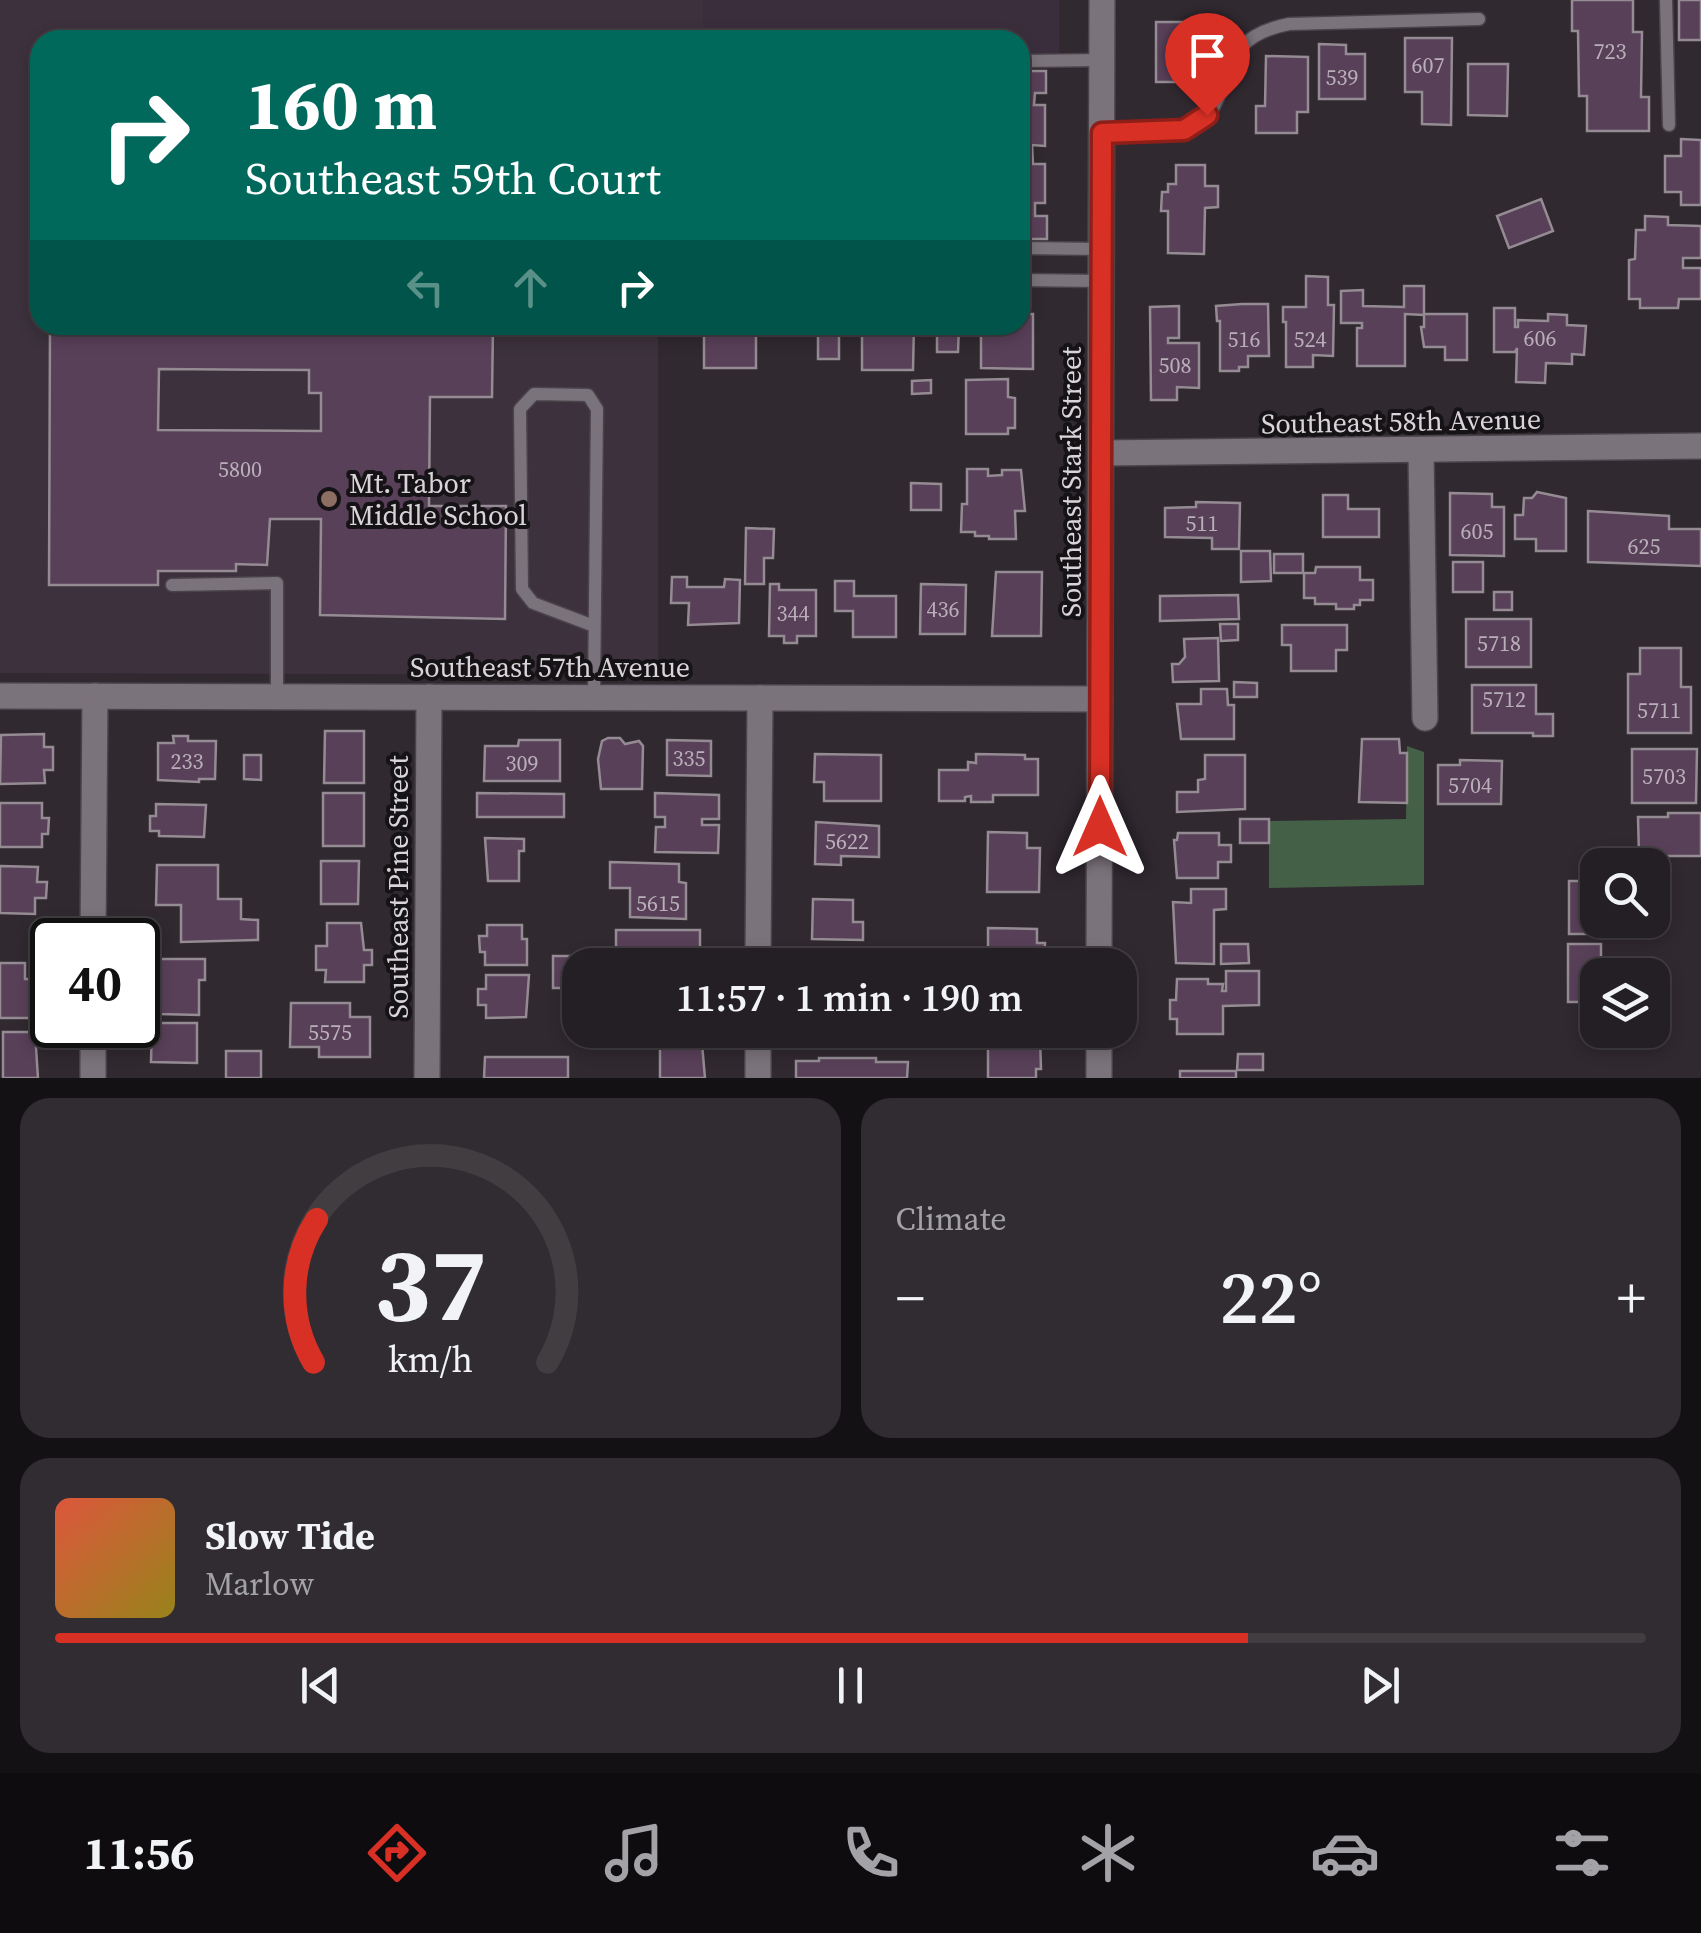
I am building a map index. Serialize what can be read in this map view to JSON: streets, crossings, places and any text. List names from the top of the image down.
{
  "streets": {
    "street": [
      "Southeast 58th Avenue",
      "Southeast Stark Street",
      "Southeast 57th Avenue",
      "Southeast Pine Street"
    ]
  },
  "crossings": [
    ["Southeast 58th Avenue", "Southeast Stark Street"],
    ["Southeast Stark Street", "Southeast 57th Avenue"],
    ["Southeast 57th Avenue", "Southeast Pine Street"]
  ],
  "places": ["Mt. Tabor Middle School"],
  "house_numbers": [
    "723",
    "607",
    "539",
    "606",
    "516",
    "524",
    "508",
    "5800",
    "511",
    "605",
    "625",
    "436",
    "344",
    "5718",
    "5712",
    "5711",
    "335",
    "233",
    "309",
    "5703",
    "5704",
    "5622",
    "5615",
    "5575"
  ],
  "page": {
    "turn": ["160 m", "Southeast 59th Court"],
    "limit": "40",
    "trip": "11:57 · 1 min · 190 m",
    "tile": "Climate",
    "heat": ["−", "22°", "+"],
    "song": ["Slow Tide", "Marlow"],
    "tabs": "11:56",
    "gauge": ["37", "km/h"]
  }
}
